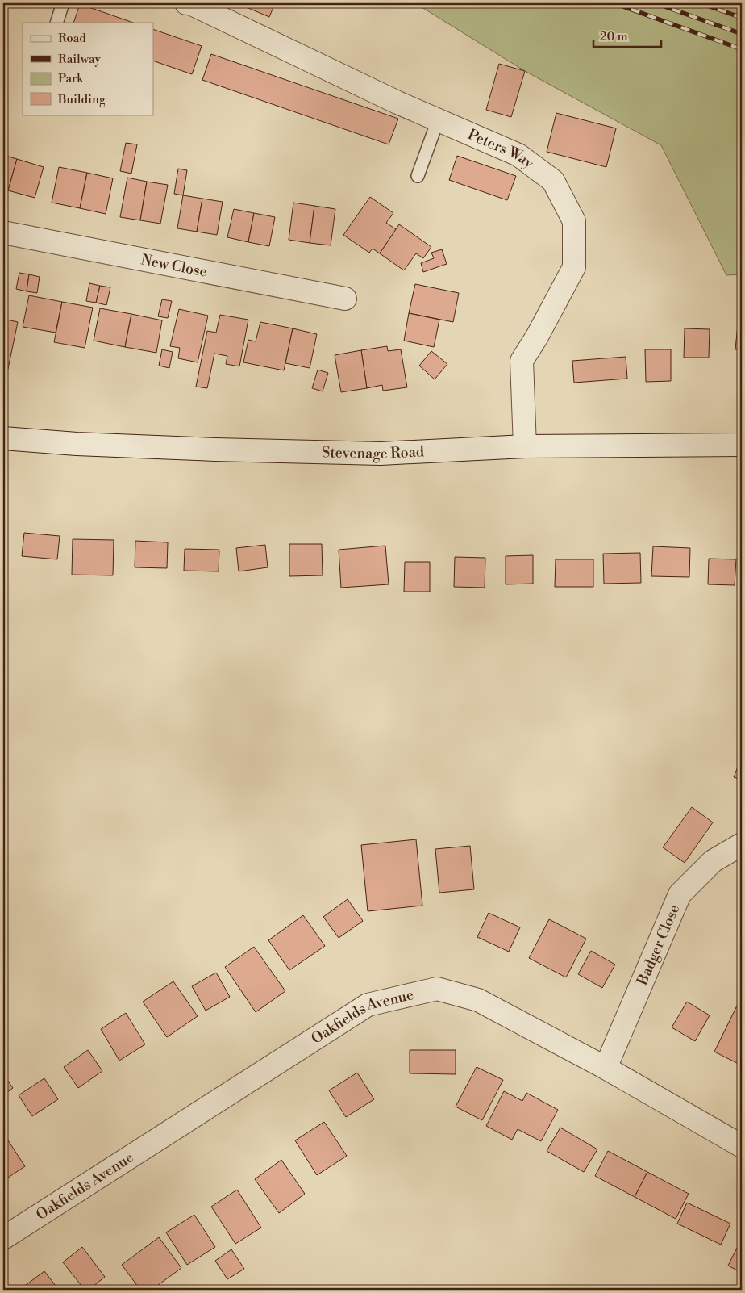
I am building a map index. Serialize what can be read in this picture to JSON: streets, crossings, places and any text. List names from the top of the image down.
{
  "streets": {
    "street": [
      "Peters Way",
      "New Close",
      "Stevenage Road",
      "Badger Close",
      "Oakfields Avenue"
    ]
  },
  "crossings": [
    ["Peters Way", "Stevenage Road"],
    ["Badger Close", "Oakfields Avenue"]
  ],
  "legend": [
    "Road",
    "Railway",
    "Park",
    "Building"
  ],
  "scale_bar": "20 m"
}
